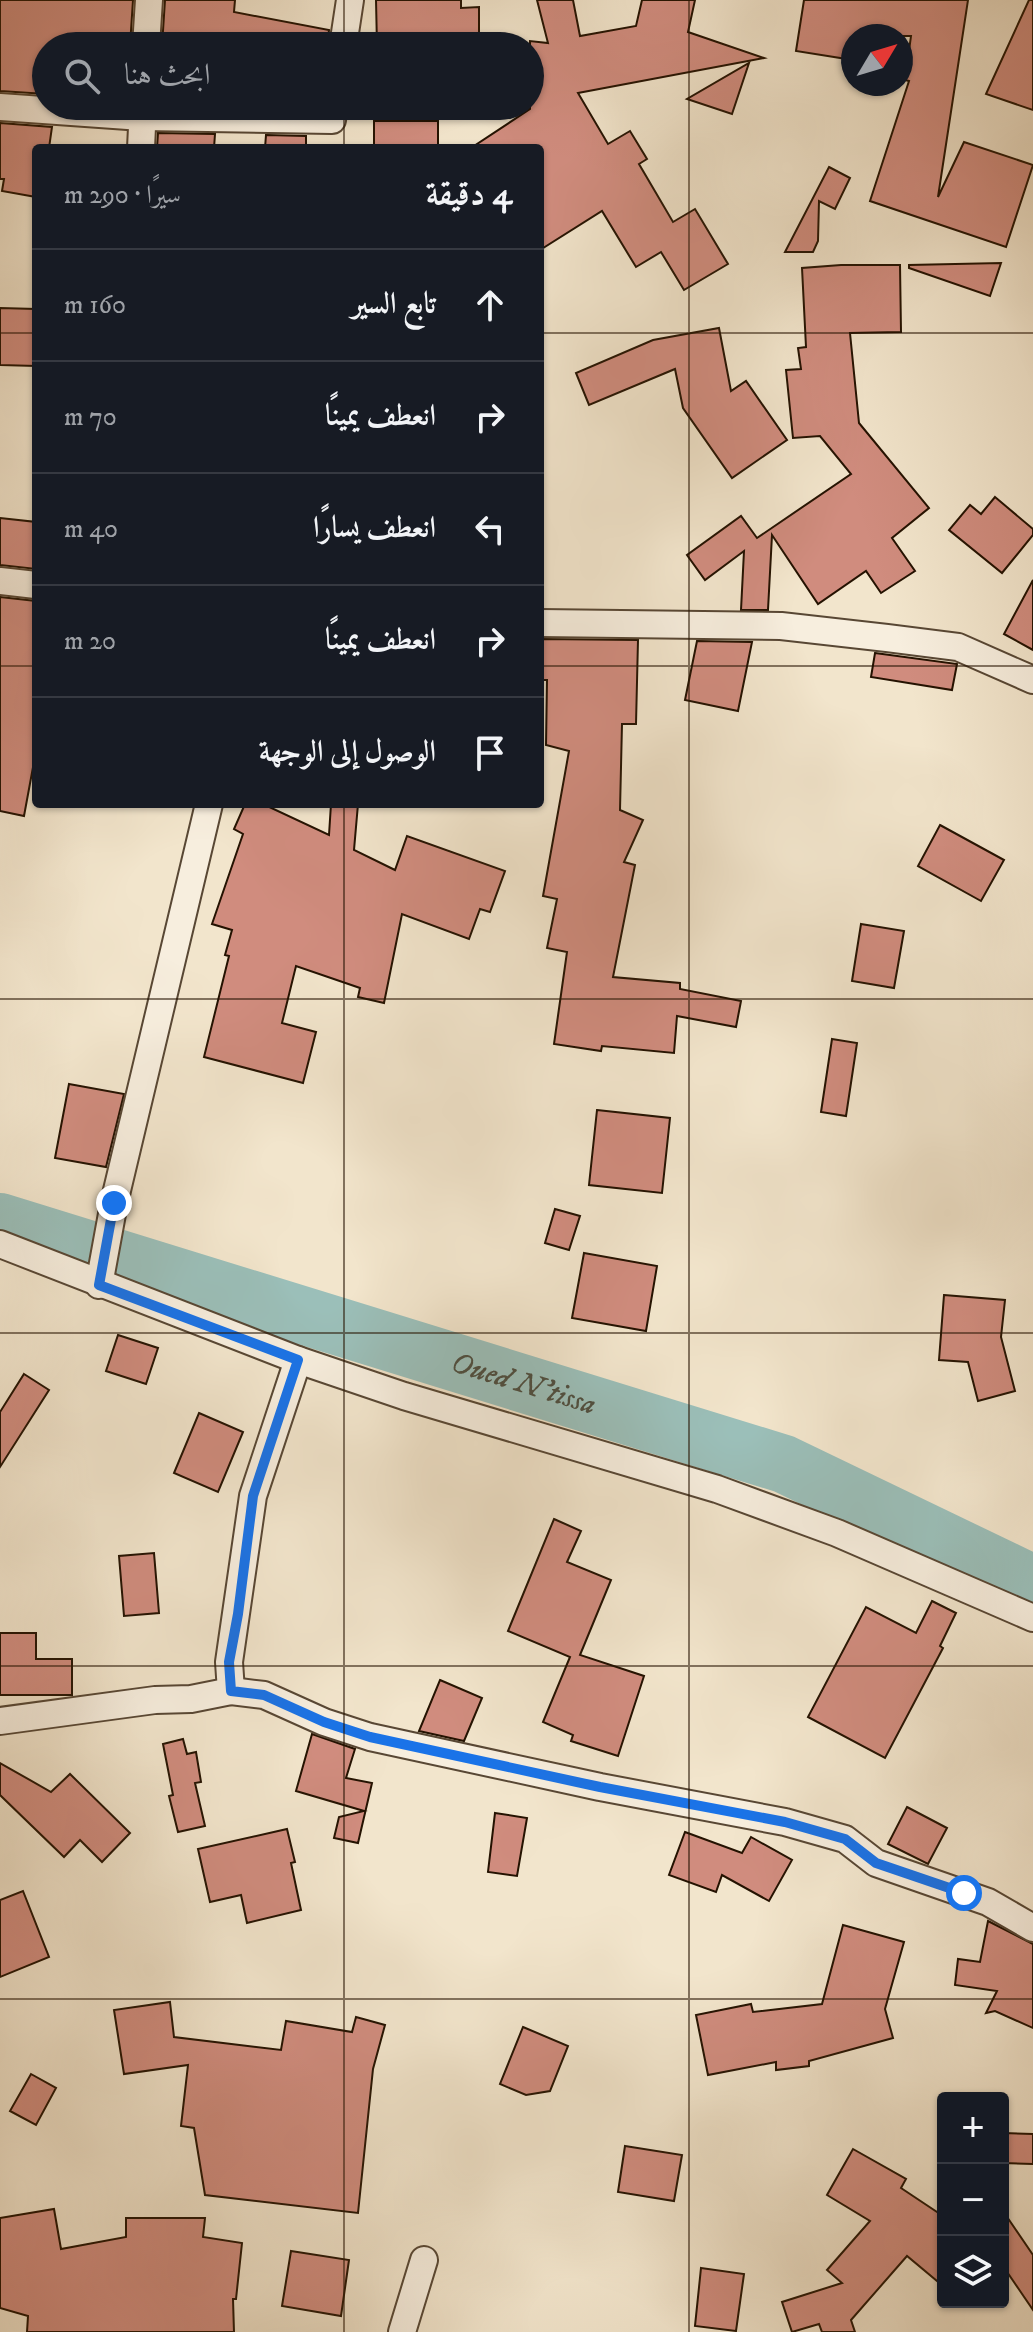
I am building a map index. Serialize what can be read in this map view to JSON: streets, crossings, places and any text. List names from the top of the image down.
{
  "water": ["Oued N'tissa"],
  "north": "top right",
  "page": {
    "search": "ابحث هنا",
    "heading": ["4 دقيقة", "سيرًا · 290 m"],
    "list": [
      ["تابع السير", "160 m"],
      ["انعطف يمينًا", "70 m"],
      ["انعطف يسارًا", "40 m"],
      ["انعطف يمينًا", "20 m"],
      "الوصول إلى الوجهة"
    ],
    "map_buttons": ["+", "−"]
  }
}
